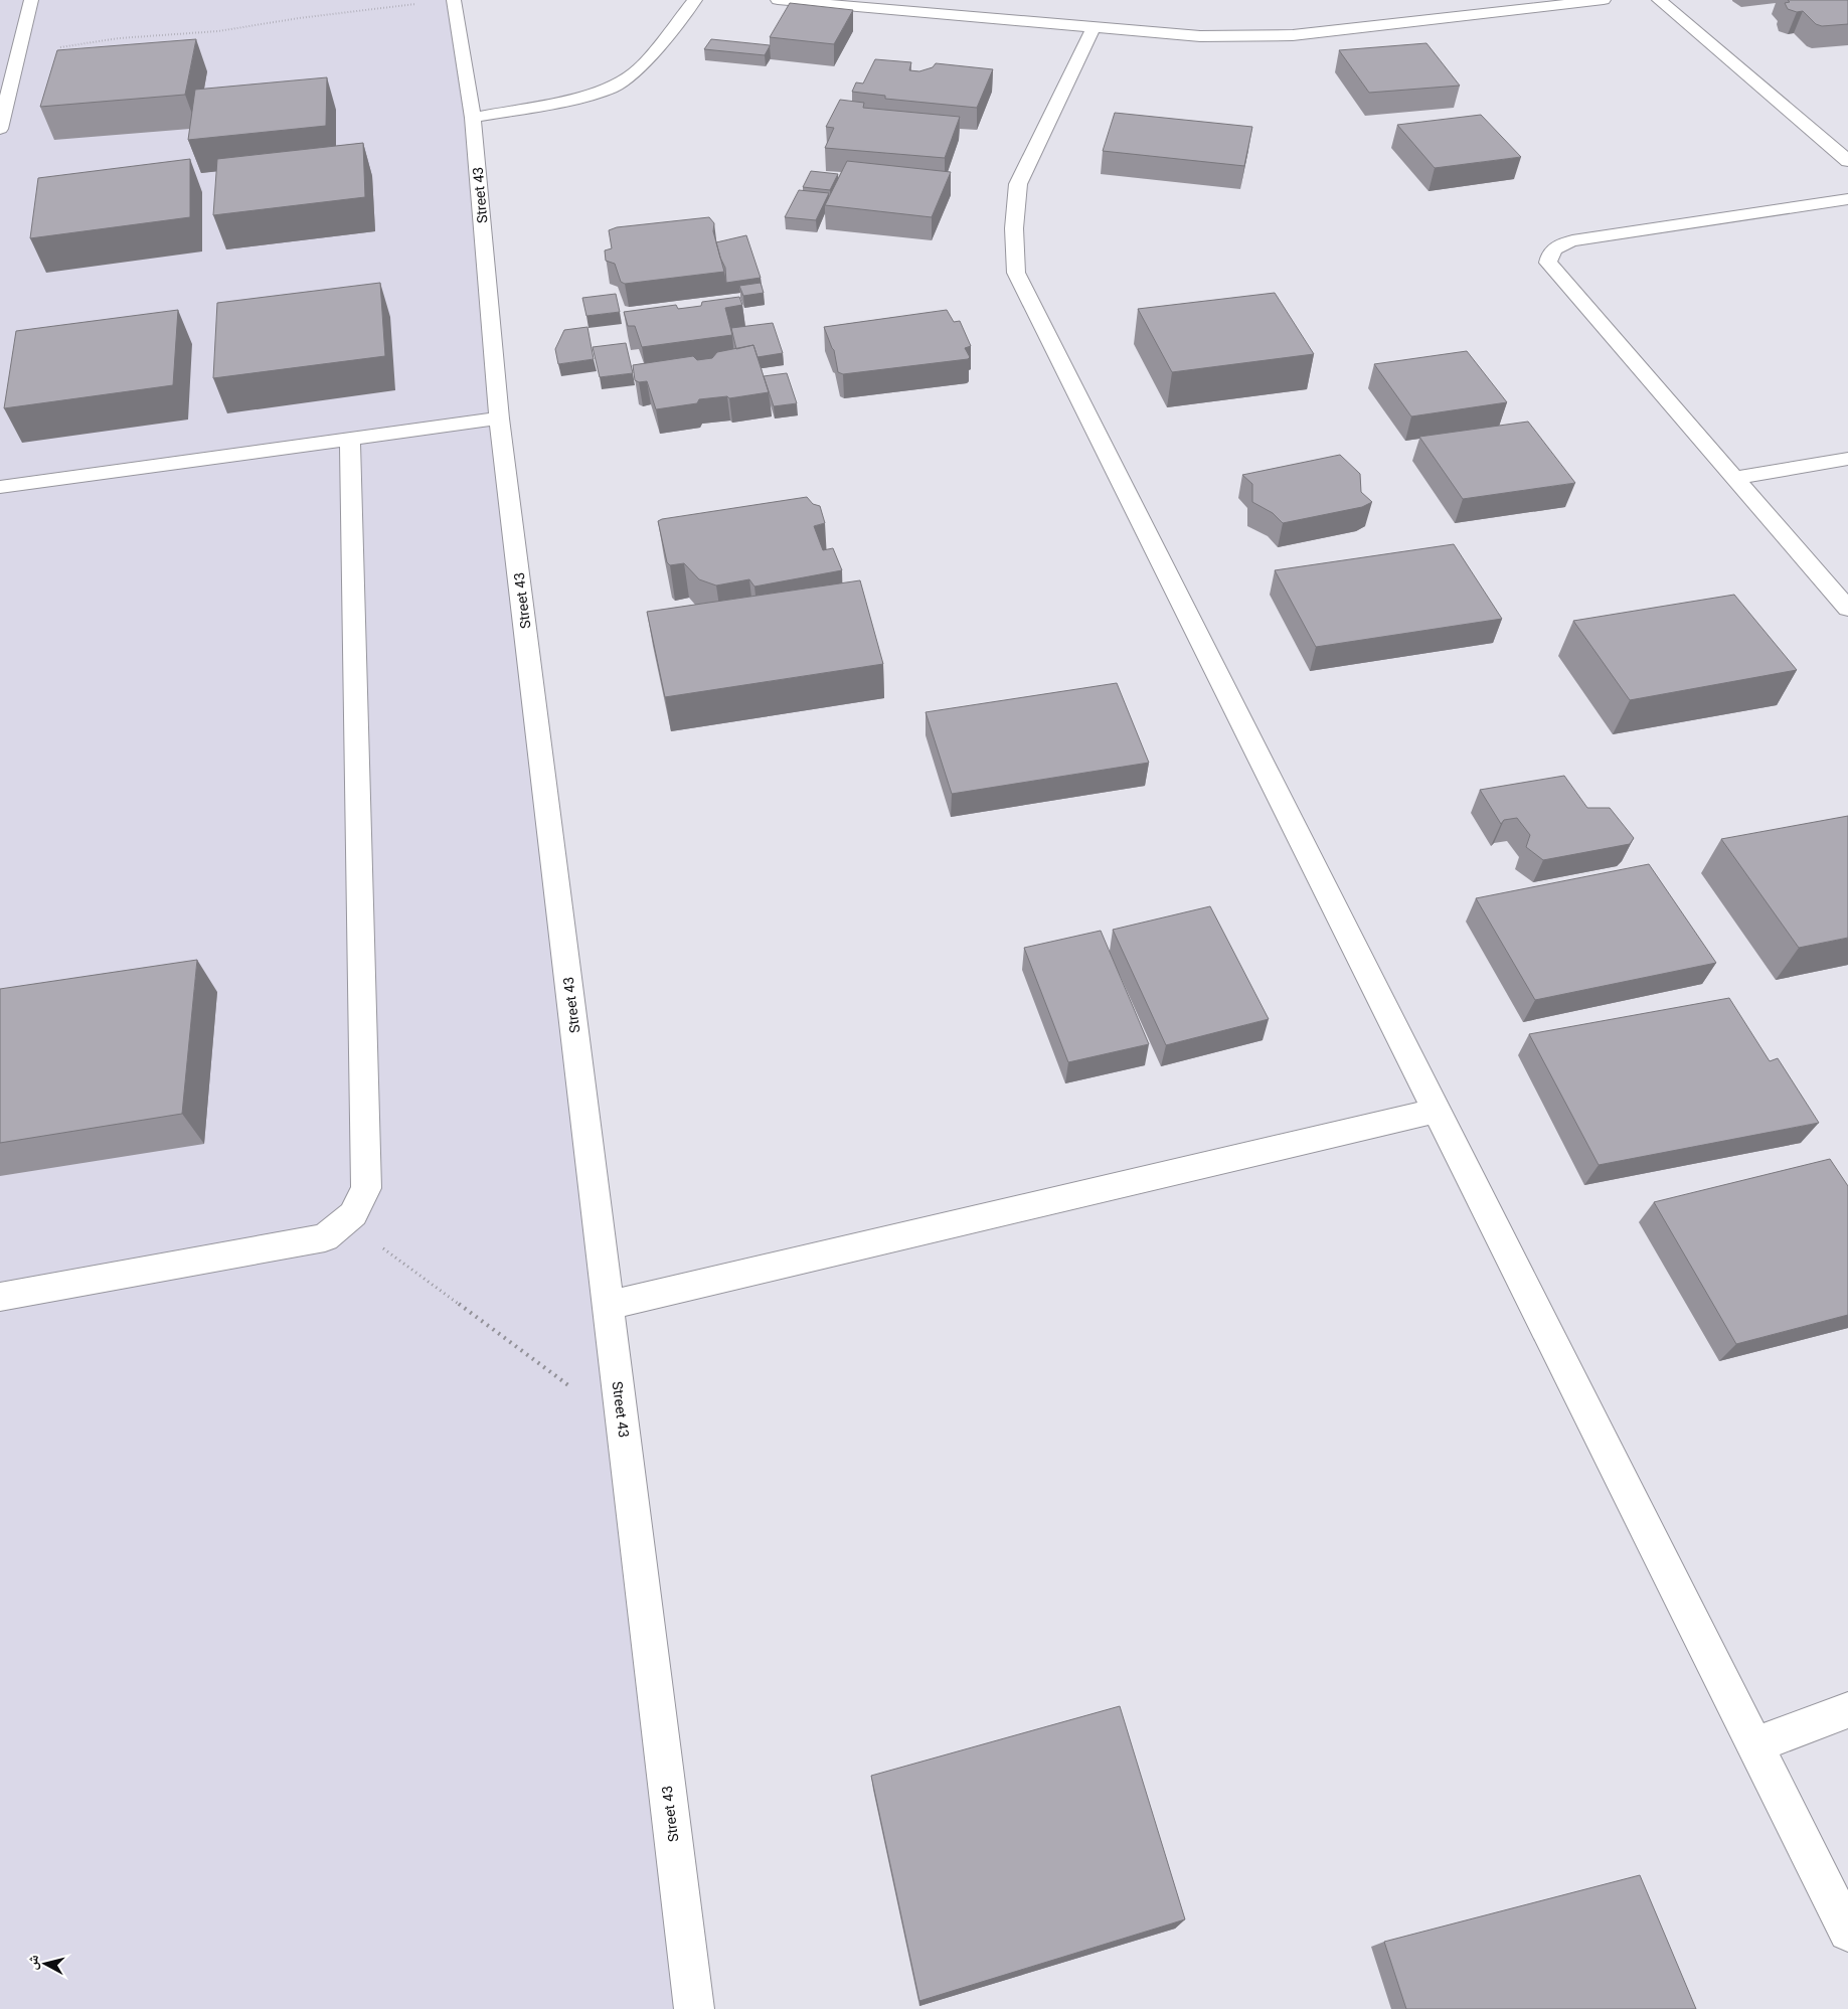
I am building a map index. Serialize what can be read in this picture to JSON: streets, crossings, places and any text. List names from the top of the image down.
{
  "streets": {
    "street": ["Street 43"]
  },
  "north": "left"
}
